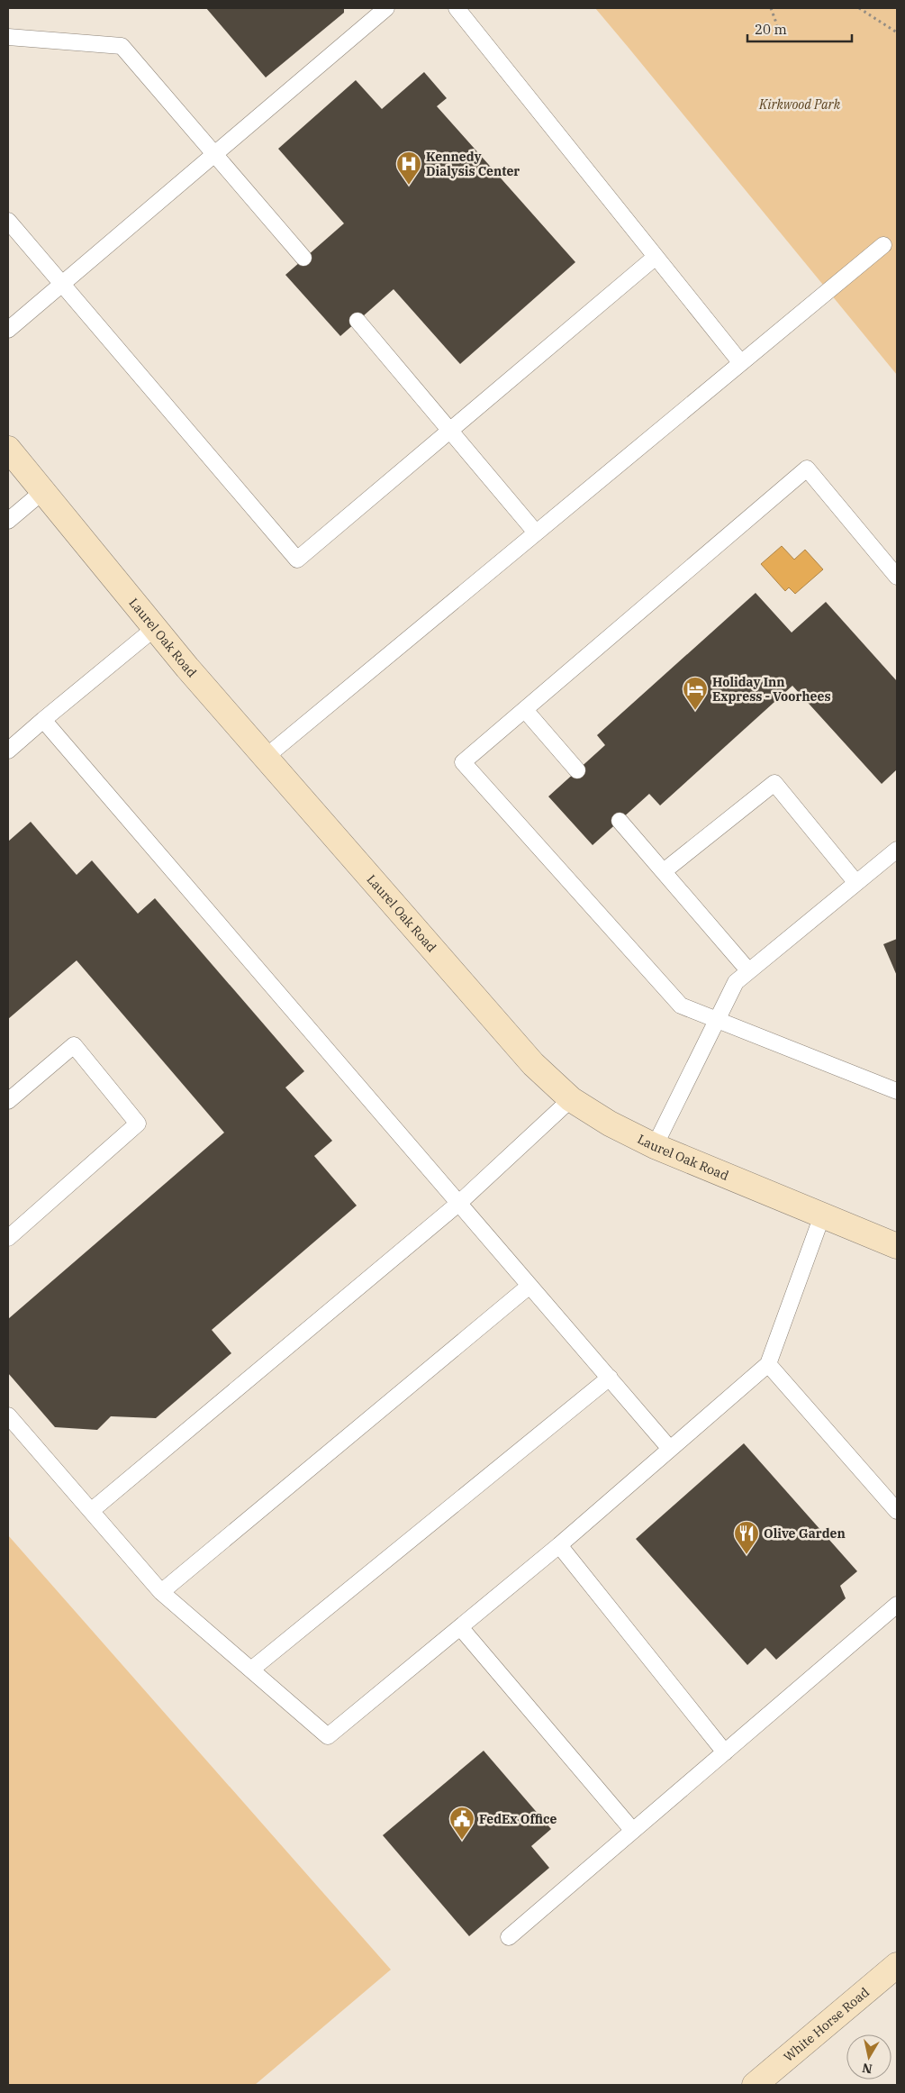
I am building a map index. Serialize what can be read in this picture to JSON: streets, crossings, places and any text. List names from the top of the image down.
{
  "streets": {
    "street": ["Laurel Oak Road", "White Horse Road"]
  },
  "parks": ["Kirkwood Park"],
  "places": {
    "hospital": ["Kennedy Dialysis Center"],
    "hotel": ["Holiday Inn Express - Voorhees"],
    "restaurant": ["Olive Garden"],
    "public building": ["FedEx Office"]
  },
  "scale_bar": "20 m",
  "north": "bottom"
}
